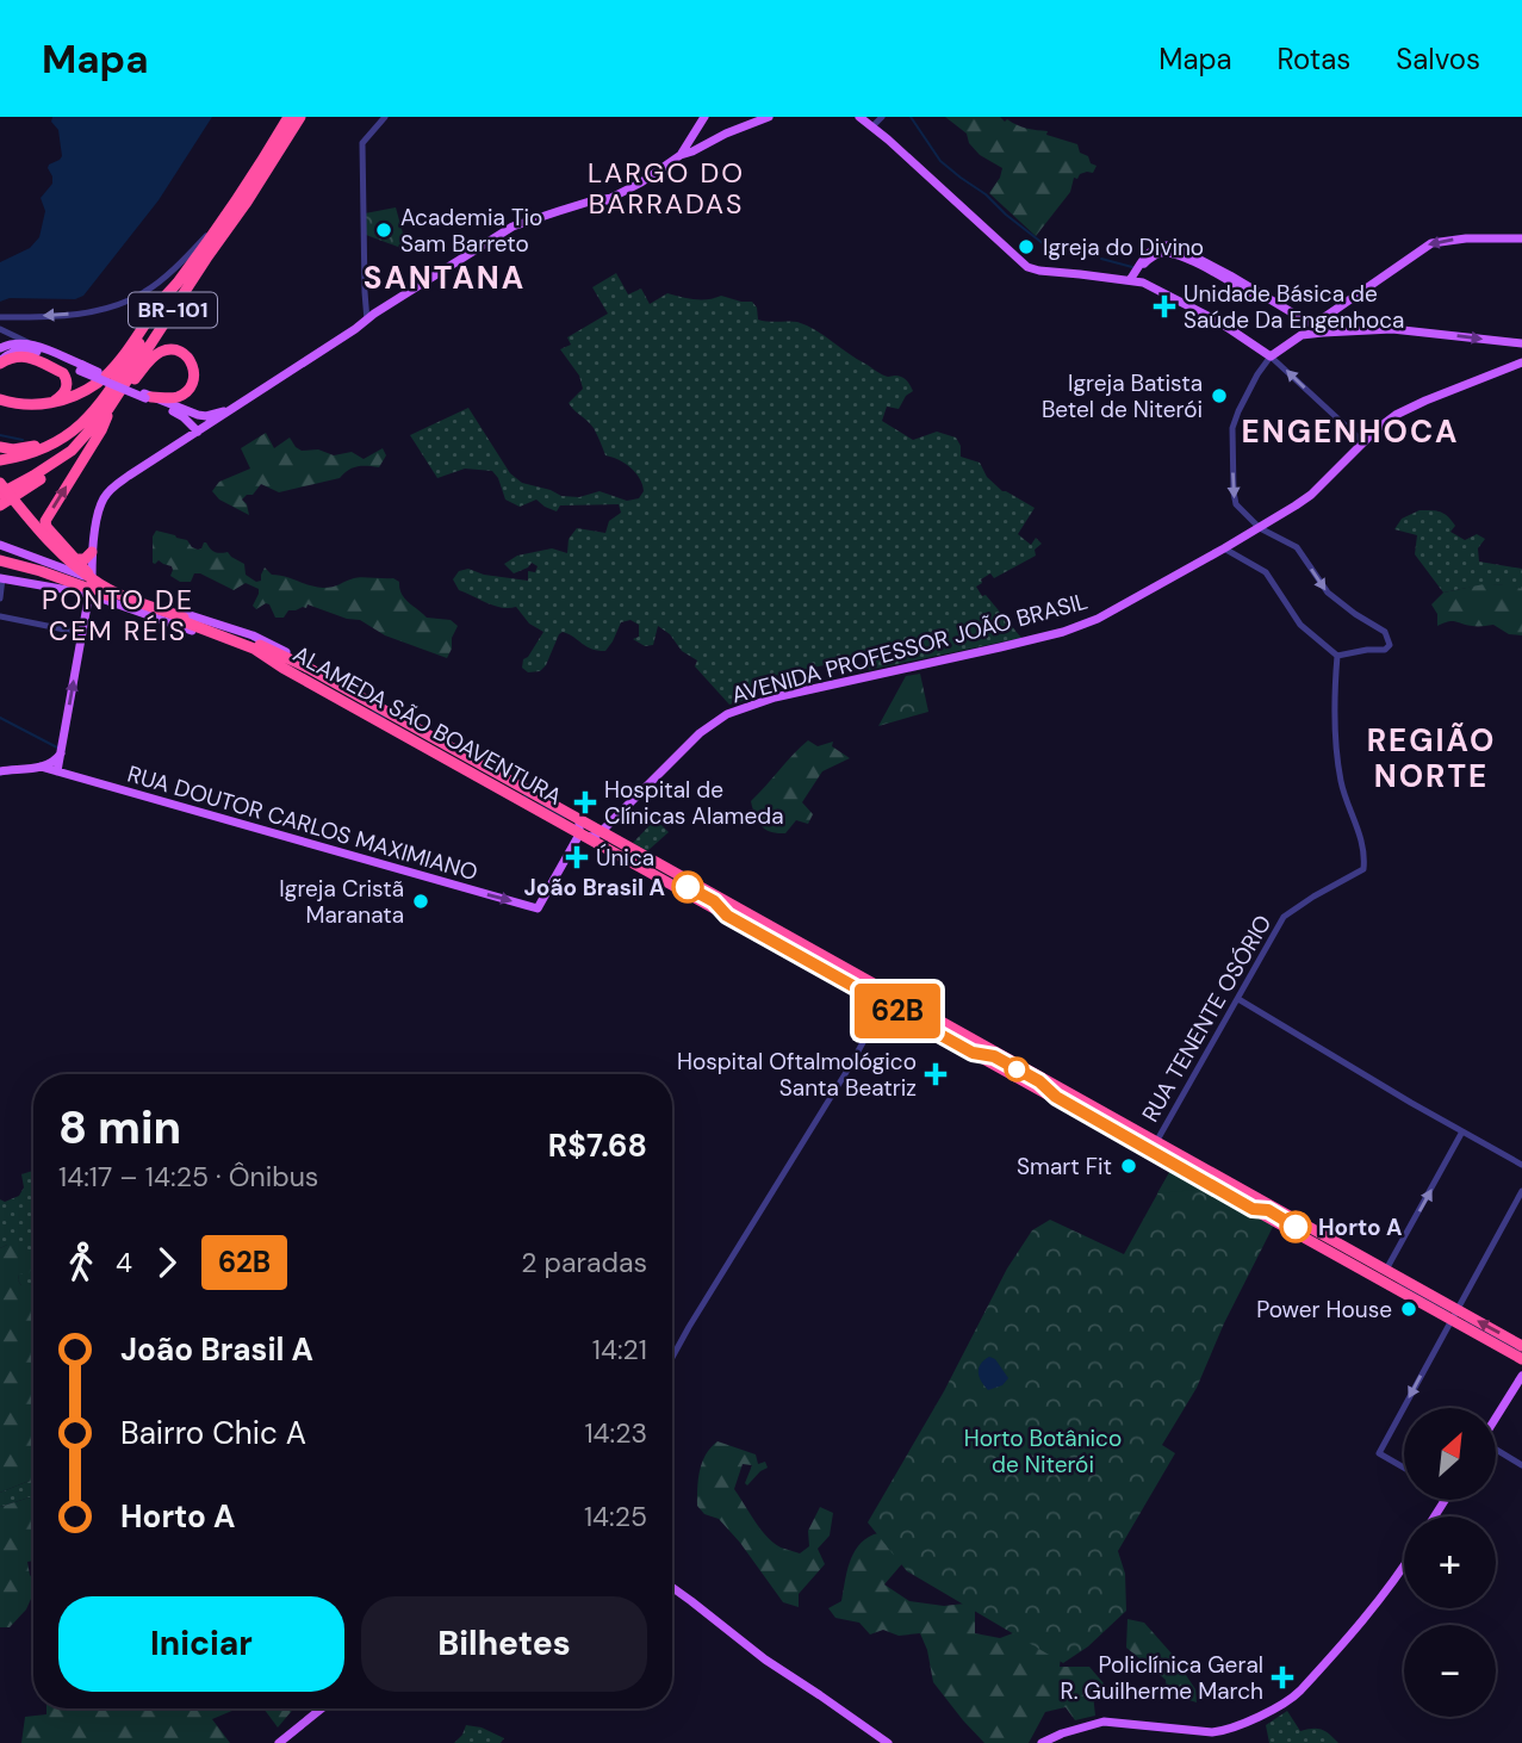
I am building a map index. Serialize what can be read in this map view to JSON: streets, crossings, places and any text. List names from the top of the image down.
{
  "streets": {
    "highway": ["BR-101", "ALAMEDA SÃO BOAVENTURA"],
    "main road": ["AVENIDA PROFESSOR JOÃO BRASIL", "RUA DOUTOR CARLOS MAXIMIANO"],
    "street": ["RUA TENENTE OSÓRIO"]
  },
  "crossings": [
    ["AVENIDA PROFESSOR JOÃO BRASIL", "ALAMEDA SÃO BOAVENTURA"],
    ["ALAMEDA SÃO BOAVENTURA", "RUA DOUTOR CARLOS MAXIMIANO"],
    ["ALAMEDA SÃO BOAVENTURA", "RUA TENENTE OSÓRIO"]
  ],
  "one_way": ["RUA DOUTOR CARLOS MAXIMIANO"],
  "districts": [
    "LARGO DO BARRADAS",
    "SANTANA",
    "ENGENHOCA",
    "PONTO DE CEM RÉIS",
    "REGIÃO NORTE"
  ],
  "parks": ["Horto Botânico de Niterói"],
  "places": {
    "other": [
      "Academia Tio Sam Barreto",
      "Igreja do Divino",
      "Igreja Batista Betel de Niterói",
      "João Brasil A",
      "Igreja Cristã Maranata",
      "Smart Fit",
      "Horto A",
      "Power House"
    ],
    "health": [
      "Unidade Básica de Saúde Da Engenhoca",
      "Hospital de Clínicas Alameda",
      "Única",
      "Hospital Oftalmológico Santa Beatriz",
      "Policlínica Geral R. Guilherme March"
    ]
  },
  "lines": ["bus line 62B"],
  "north": "top right",
  "page": {
    "header": "Mapa",
    "nav": ["Mapa", "Rotas", "Salvos"],
    "on_map": "62B",
    "heading": ["8 min", "14:17 – 14:25 · Ônibus", "R$7.68"],
    "legs": ["4", "62B", "2 paradas"],
    "list": [
      {
        "name": "João Brasil A",
        "value": "14:21"
      },
      {
        "name": "Bairro Chic A",
        "value": "14:23"
      },
      {
        "name": "Horto A",
        "value": "14:25"
      }
    ],
    "map_buttons": ["+", "−"],
    "buttons": ["Iniciar", "Bilhetes"]
  }
}
